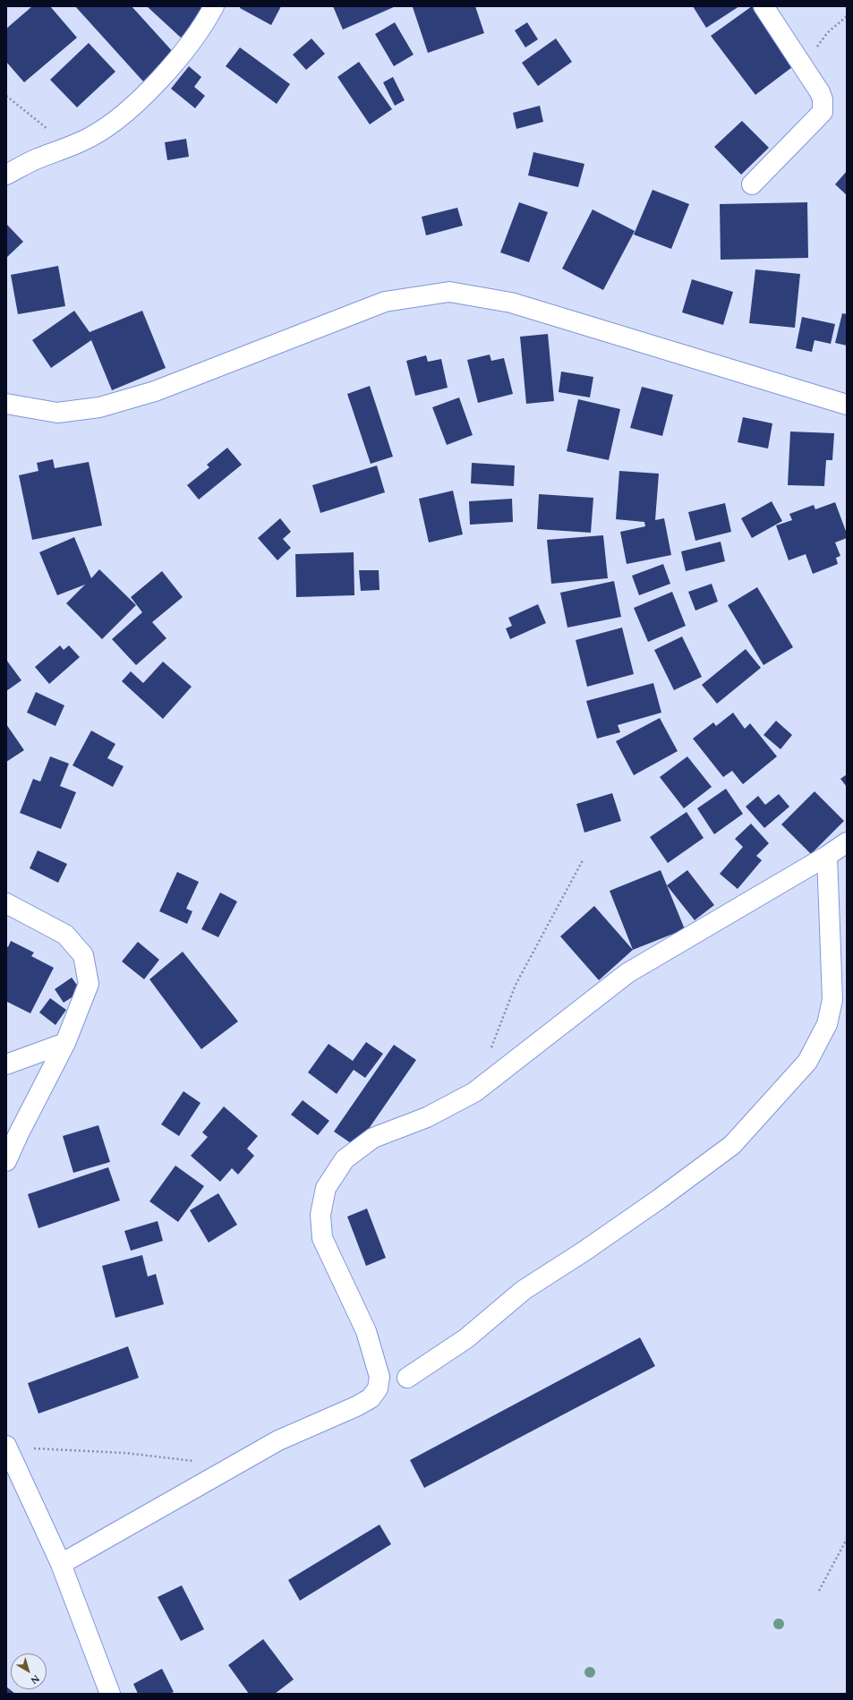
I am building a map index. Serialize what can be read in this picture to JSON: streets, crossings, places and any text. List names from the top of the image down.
{
  "north": "bottom right"
}
